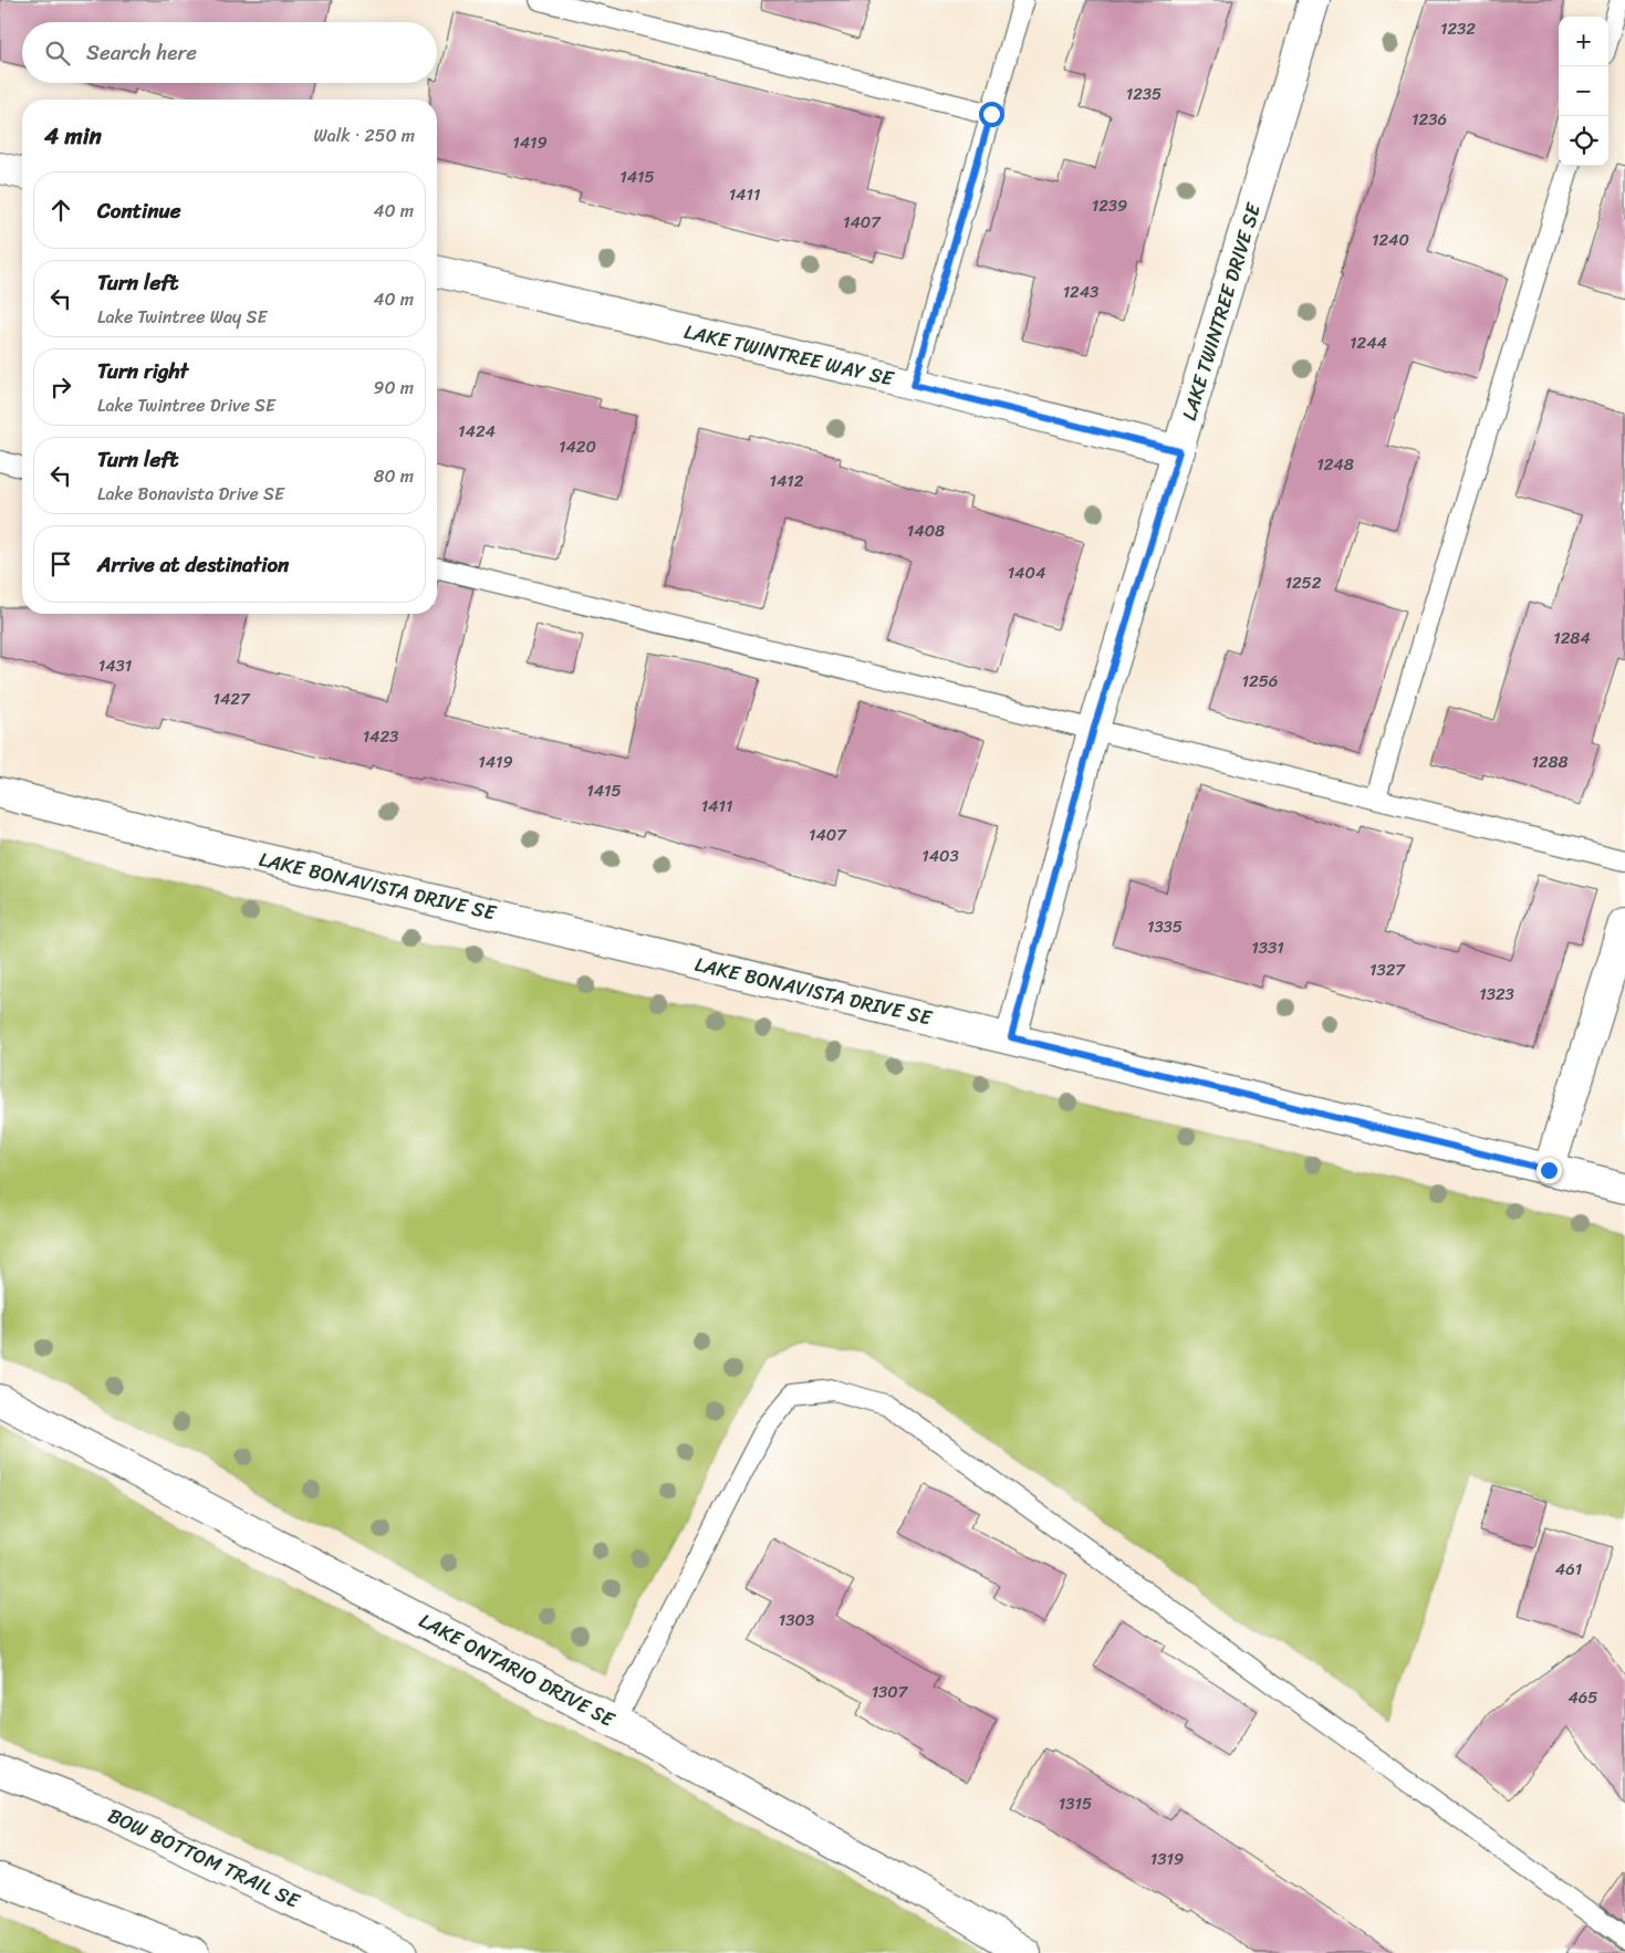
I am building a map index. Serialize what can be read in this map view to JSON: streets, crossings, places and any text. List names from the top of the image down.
{
  "streets": {
    "street": [
      "LAKE TWINTREE DRIVE SE",
      "LAKE TWINTREE WAY SE",
      "LAKE BONAVISTA DRIVE SE",
      "LAKE ONTARIO DRIVE SE",
      "BOW BOTTOM TRAIL SE"
    ]
  },
  "crossings": [
    ["LAKE TWINTREE DRIVE SE", "LAKE TWINTREE WAY SE"],
    ["LAKE TWINTREE DRIVE SE", "LAKE BONAVISTA DRIVE SE"]
  ],
  "house_numbers": [
    "1232",
    "1235",
    "1236",
    "1419",
    "1415",
    "1411",
    "1239",
    "1407",
    "1240",
    "1243",
    "1244",
    "1424",
    "1420",
    "1248",
    "1412",
    "1408",
    "1404",
    "1252",
    "1284",
    "1431",
    "1256",
    "1427",
    "1423",
    "1419",
    "1288",
    "1415",
    "1411",
    "1407",
    "1403",
    "1335",
    "1331",
    "1327",
    "1323",
    "461",
    "1303",
    "1307",
    "465",
    "1315",
    "1319"
  ],
  "page": {
    "map_buttons": ["+", "−"],
    "search": "Search here",
    "heading": ["4 min", "Walk · 250 m"],
    "list": [
      ["Continue", "40 m"],
      ["Turn left", "Lake Twintree Way SE", "40 m"],
      ["Turn right", "Lake Twintree Drive SE", "90 m"],
      ["Turn left", "Lake Bonavista Drive SE", "80 m"],
      "Arrive at destination"
    ]
  }
}
